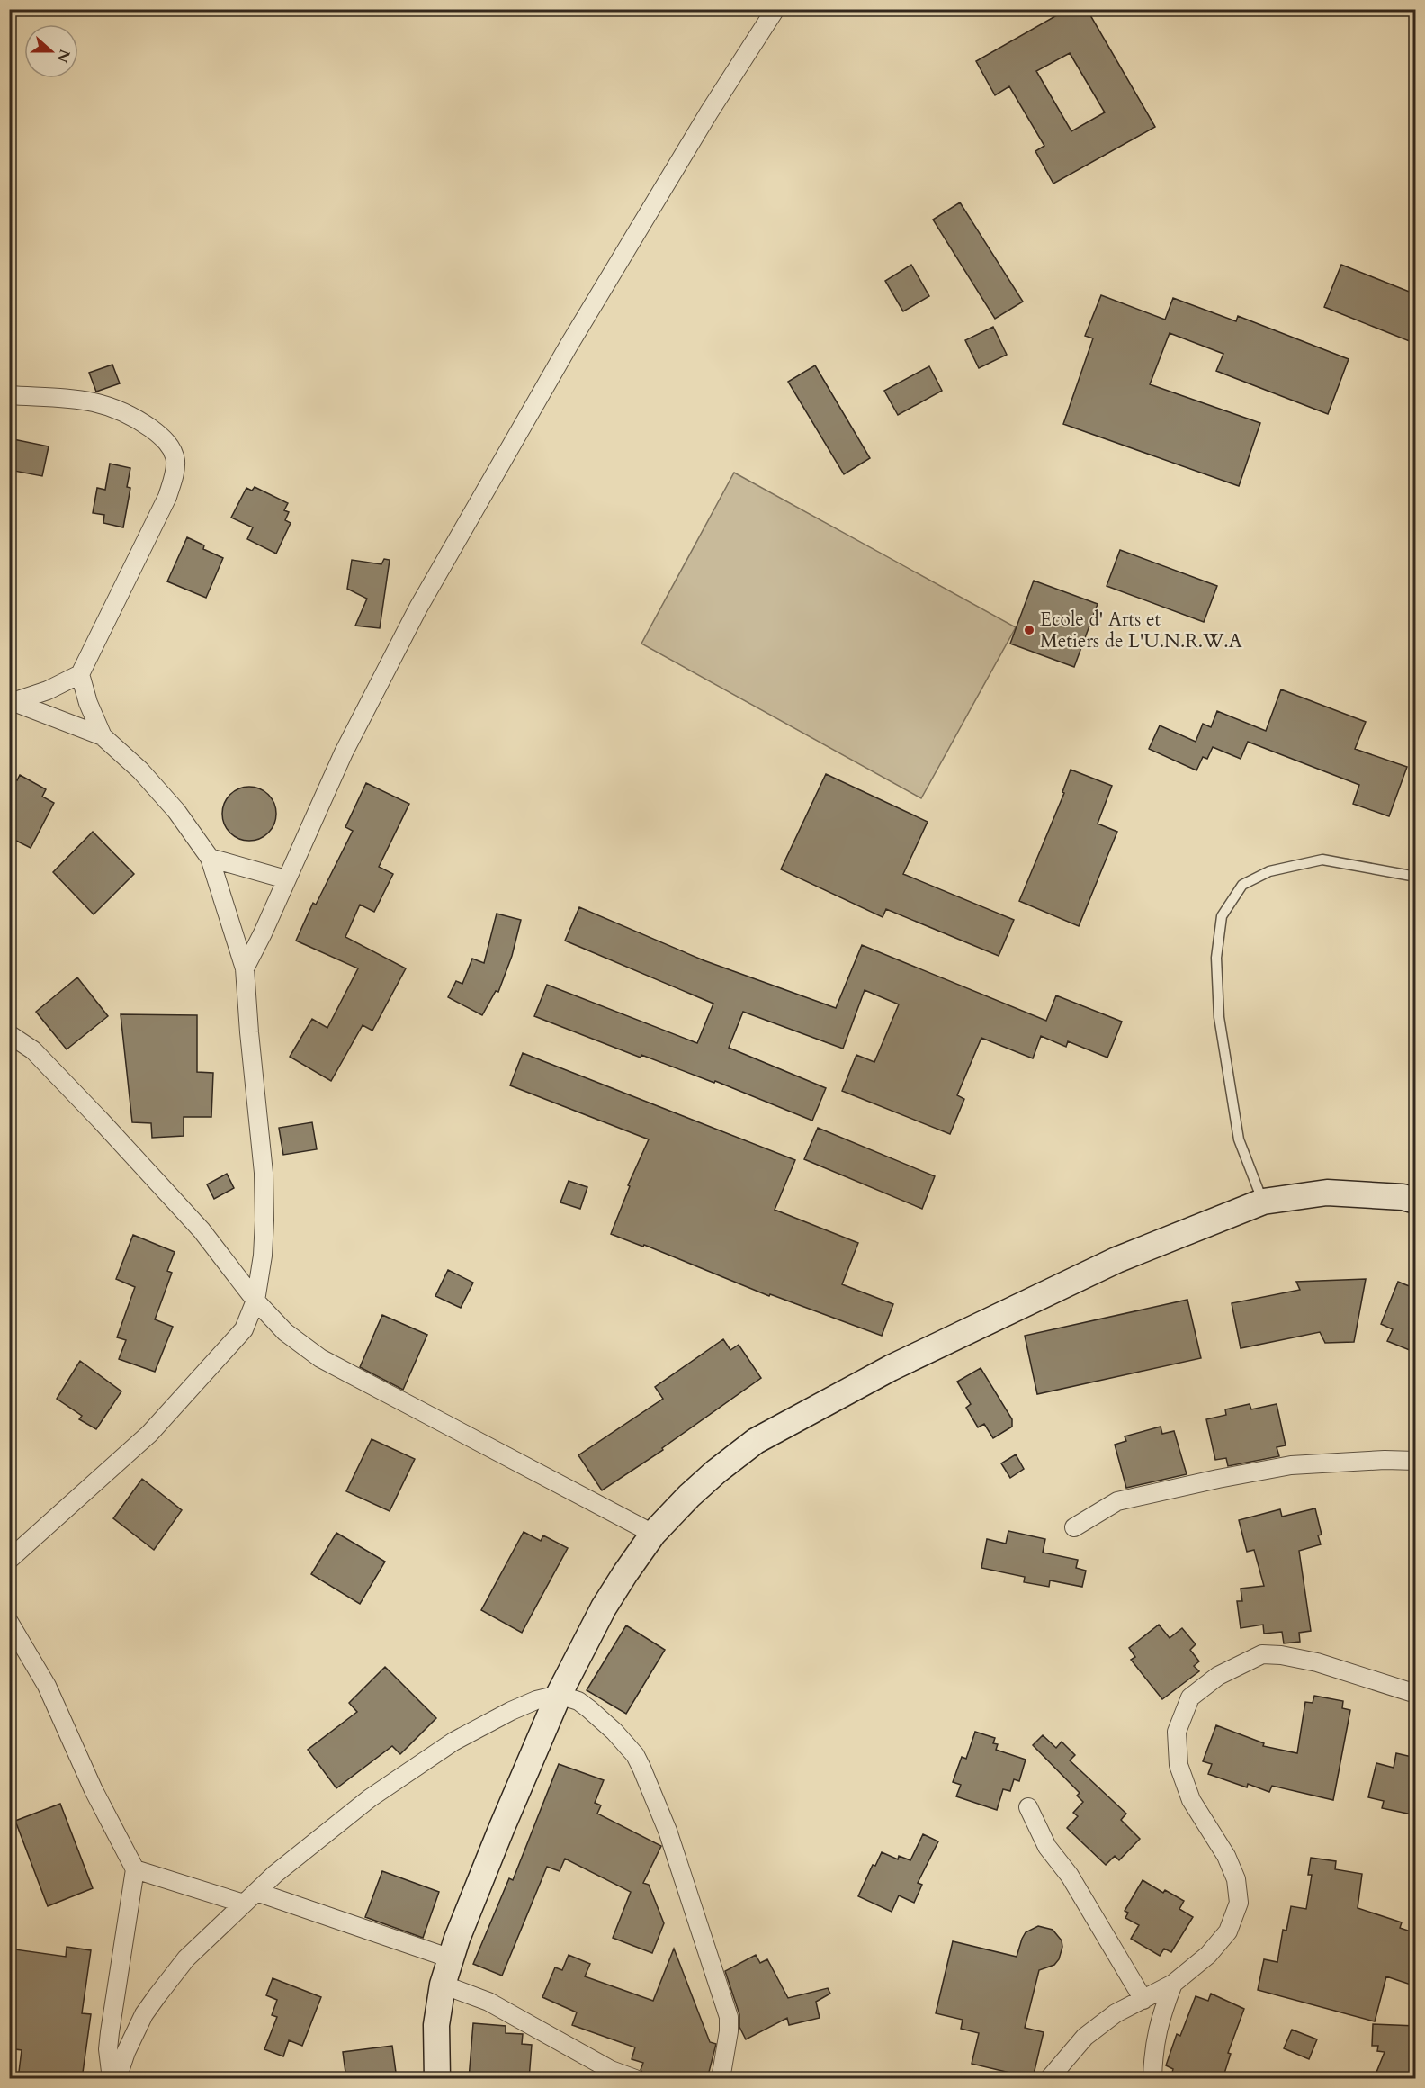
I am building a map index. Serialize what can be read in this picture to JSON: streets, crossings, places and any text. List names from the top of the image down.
{
  "places": ["Ecole d' Arts et Metiers de L'U.N.R.W.A"],
  "north": "right"
}
